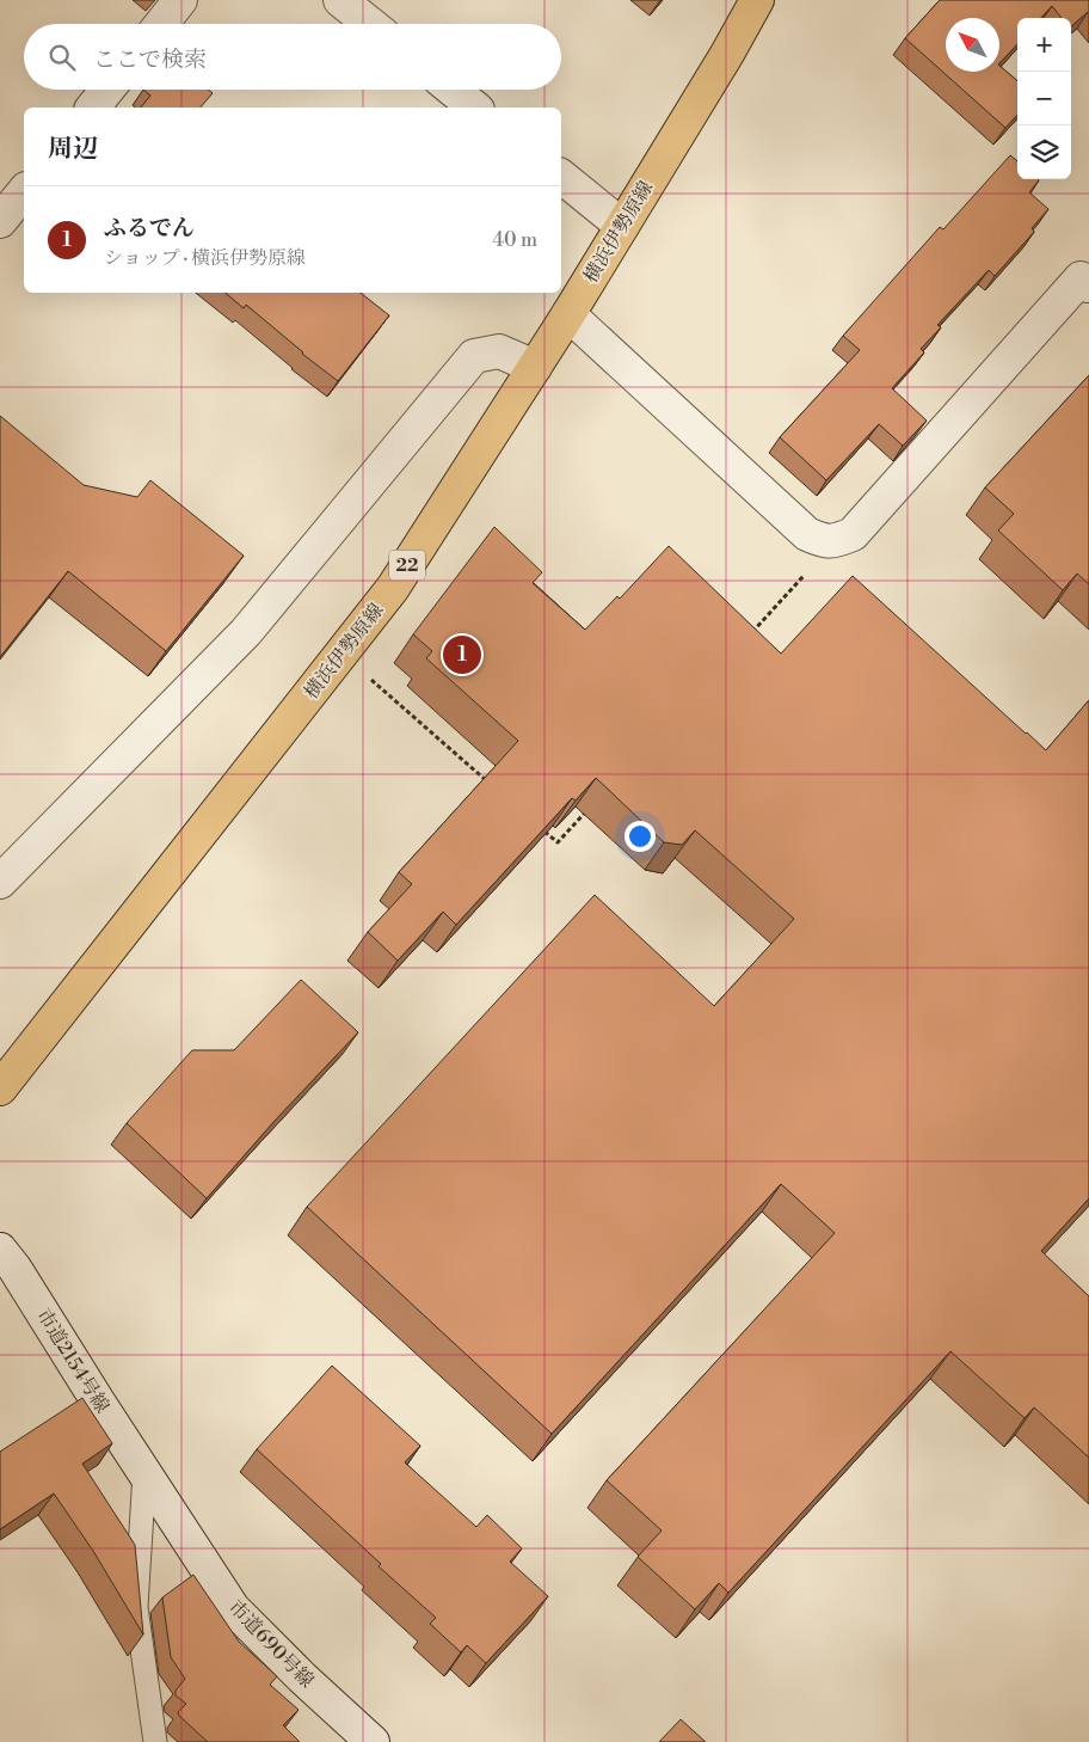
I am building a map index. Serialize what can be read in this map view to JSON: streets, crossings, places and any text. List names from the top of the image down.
{
  "streets": {
    "main road": ["横浜伊勢原線", "22"],
    "street": ["市道2154号線", "市道690号線"]
  },
  "crossings": [
    ["市道2154号線", "市道690号線"]
  ],
  "north": "top left",
  "page": {
    "map_buttons": ["+", "−"],
    "search": "ここで検索",
    "heading": "周辺",
    "list": [
      {
        "mark": "1",
        "name": "ふるでん",
        "note": "ショップ · 横浜伊勢原線",
        "value": "40 m"
      }
    ],
    "pins": "1"
  }
}
